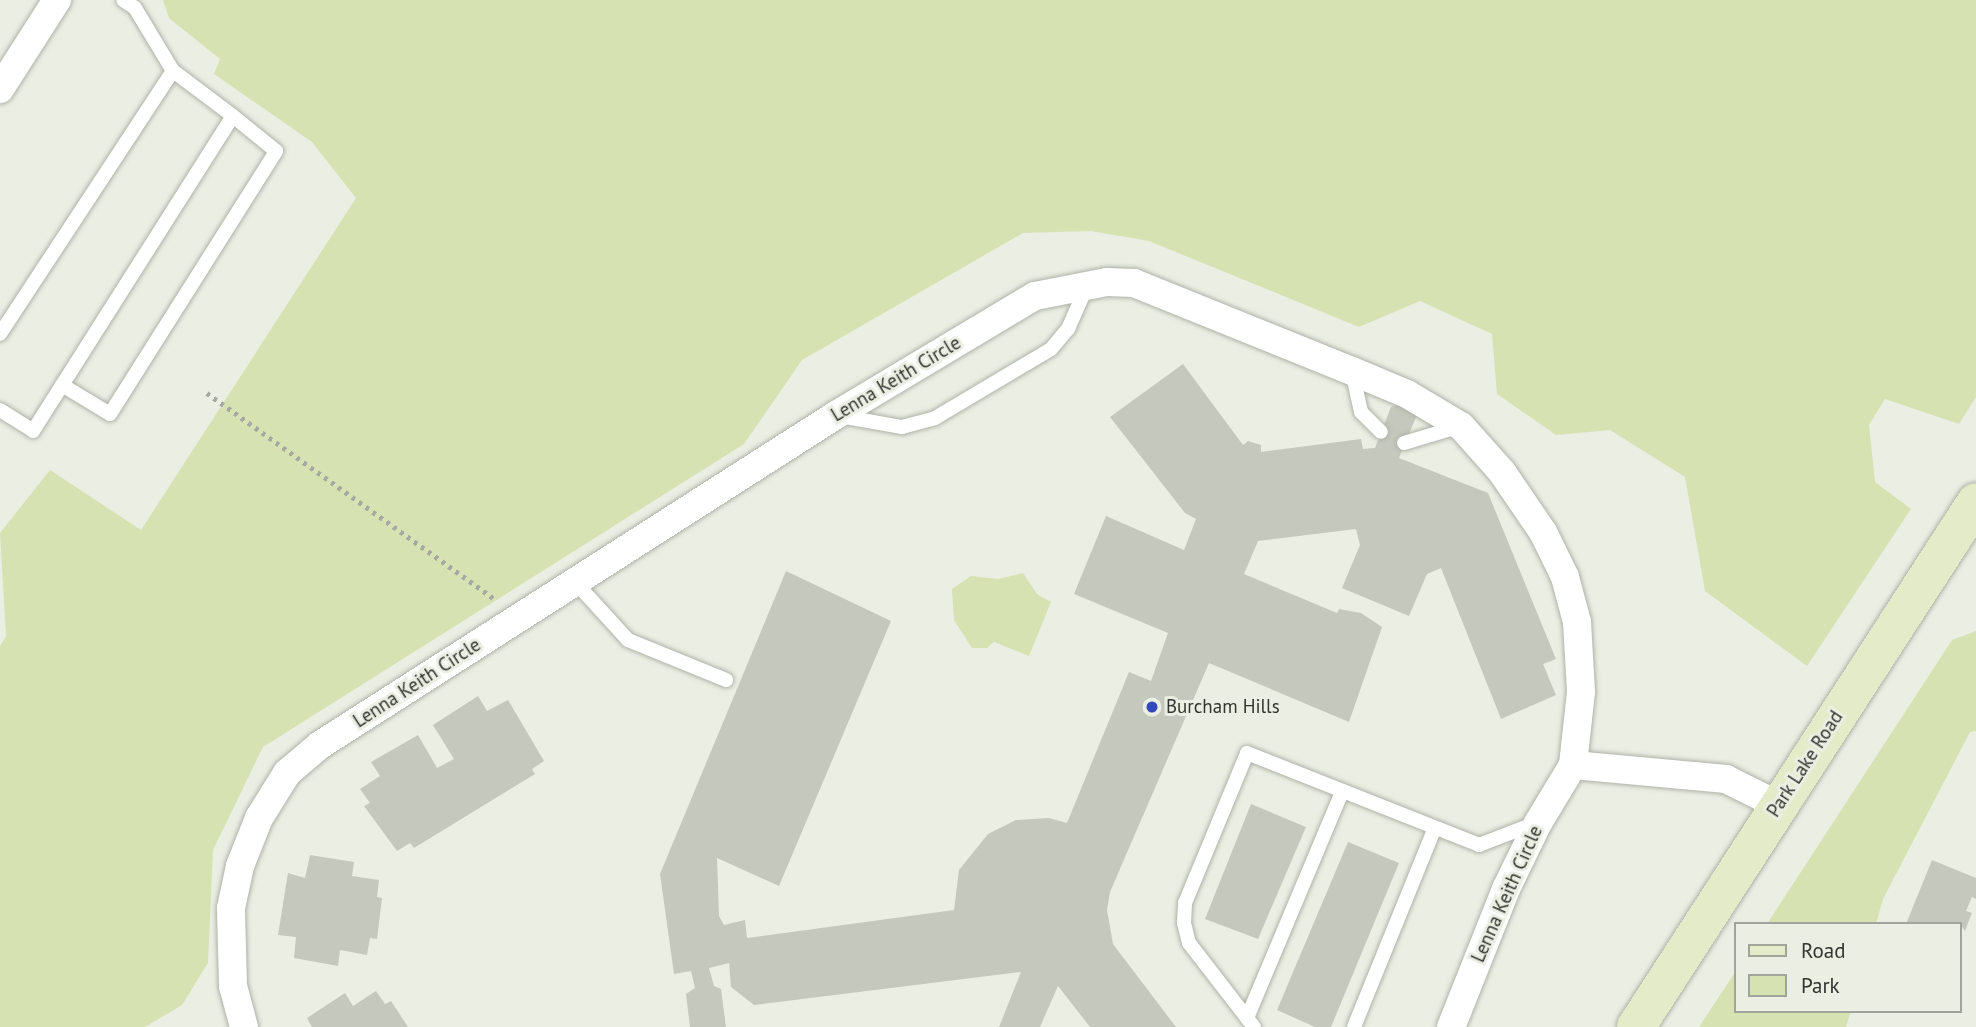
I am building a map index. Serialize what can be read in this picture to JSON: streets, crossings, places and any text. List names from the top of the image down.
{
  "streets": {
    "street": ["Lenna Keith Circle", "Park Lake Road"]
  },
  "places": ["Burcham Hills"],
  "legend": ["Road", "Park"]
}
